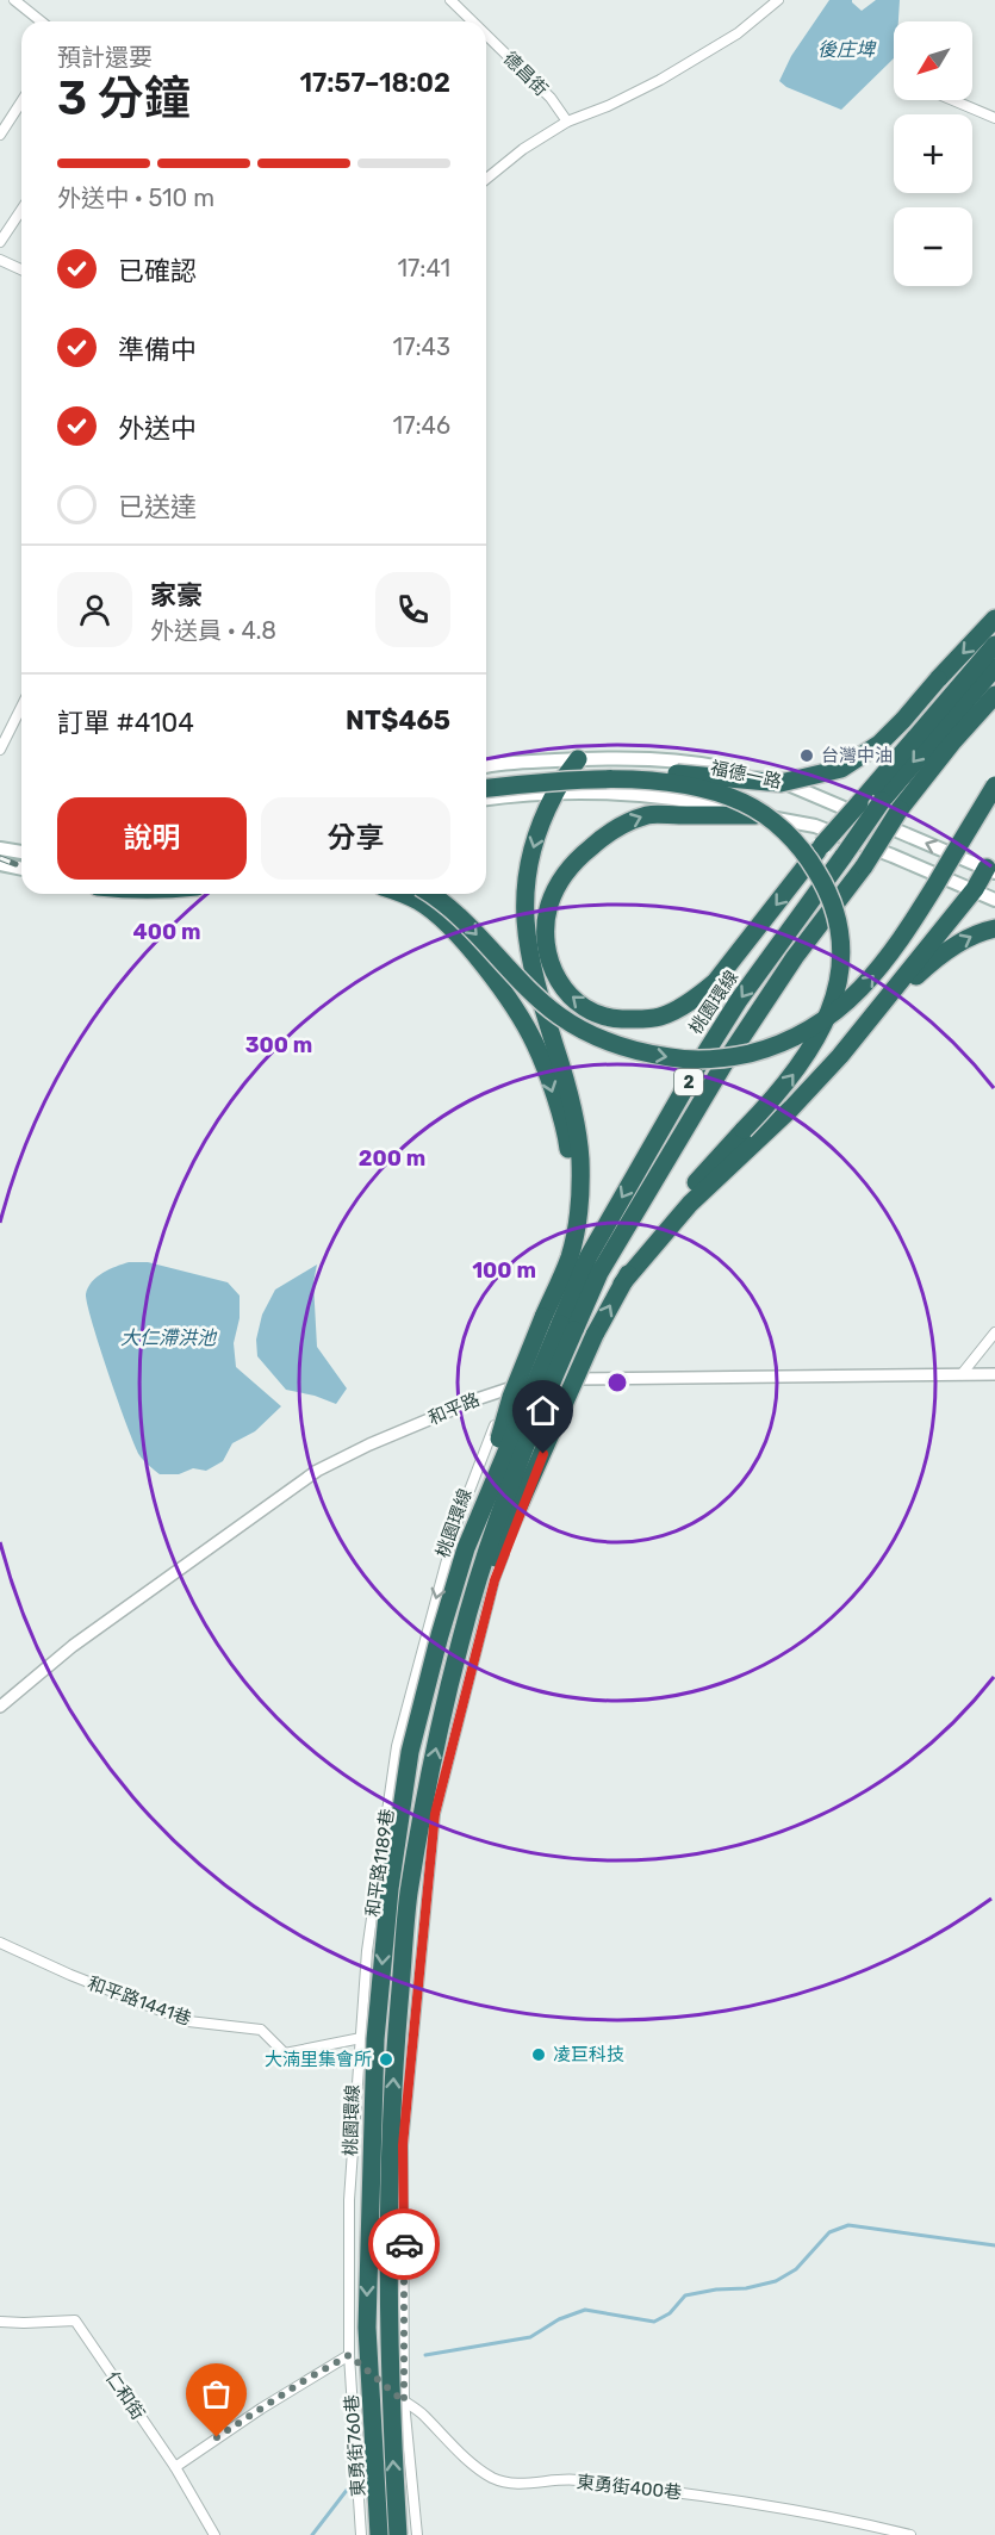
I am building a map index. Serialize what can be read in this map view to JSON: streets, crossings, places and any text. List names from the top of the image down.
{
  "streets": {
    "highway": ["桃園環線", "2"],
    "main road": ["福德一路"],
    "street": [
      "德昌街",
      "和平路",
      "和平路1189巷",
      "和平路1441巷",
      "仁和街",
      "東勇街760巷",
      "東勇街400巷"
    ]
  },
  "crossings": [
    ["和平路", "和平路1189巷"],
    ["和平路1189巷", "和平路1441巷"],
    ["和平路1189巷", "東勇街760巷"],
    ["和平路1189巷", "東勇街400巷"],
    ["東勇街760巷", "東勇街400巷"]
  ],
  "water": ["後庄埤", "大仁滯洪池"],
  "places": ["台灣中油", "凌巨科技", "大湳里集會所"],
  "north": "bottom left",
  "page": {
    "map_buttons": ["+", "−"],
    "heading": ["3 分鐘", "預計還要", "17:57–18:02"],
    "panel": [
      "家豪",
      "外送員 · 4.8",
      "訂單 #4104",
      "NT$465"
    ],
    "bar": "外送中 · 510 m",
    "list": [
      ["已確認", "17:41"],
      ["準備中", "17:43"],
      ["外送中", "17:46"],
      "已送達"
    ],
    "buttons": ["說明", "分享"]
  },
  "rings": [
    "400 m",
    "300 m",
    "200 m",
    "100 m"
  ]
}
